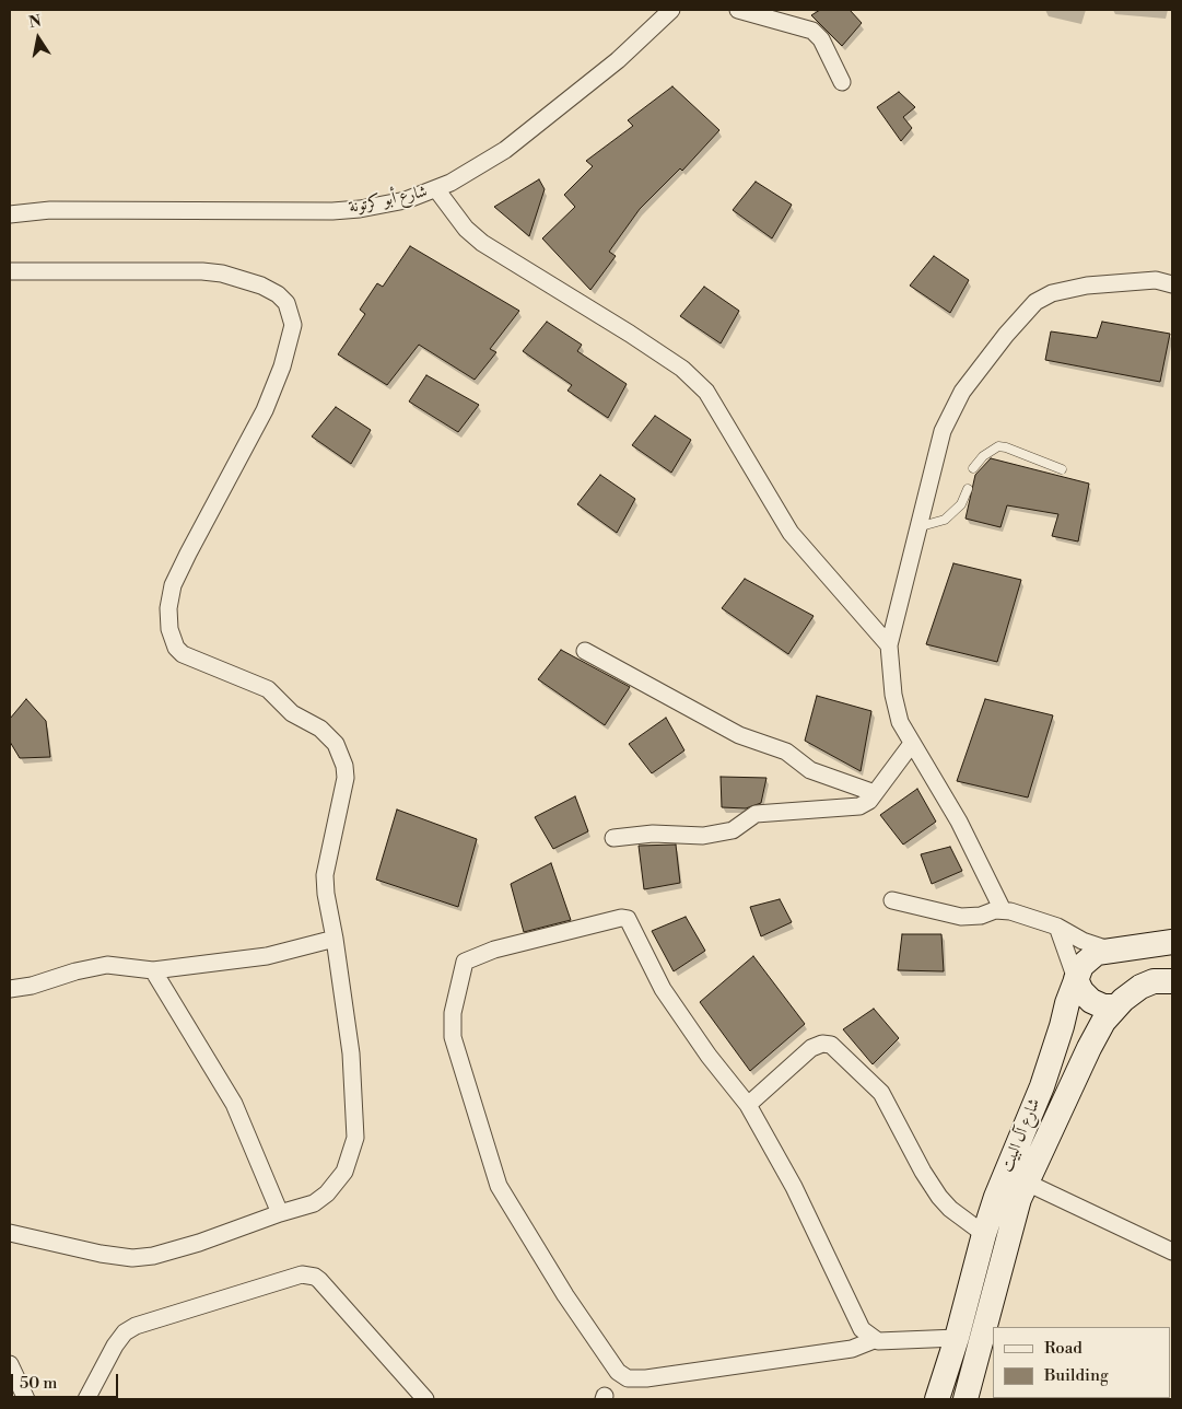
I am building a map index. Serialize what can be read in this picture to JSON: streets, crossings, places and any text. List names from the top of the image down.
{
  "streets": {
    "street": ["شارع أبو كرتونة", "شارع آل البيت"]
  },
  "legend": ["Road", "Building"],
  "scale_bar": "50 m",
  "north": "top"
}
